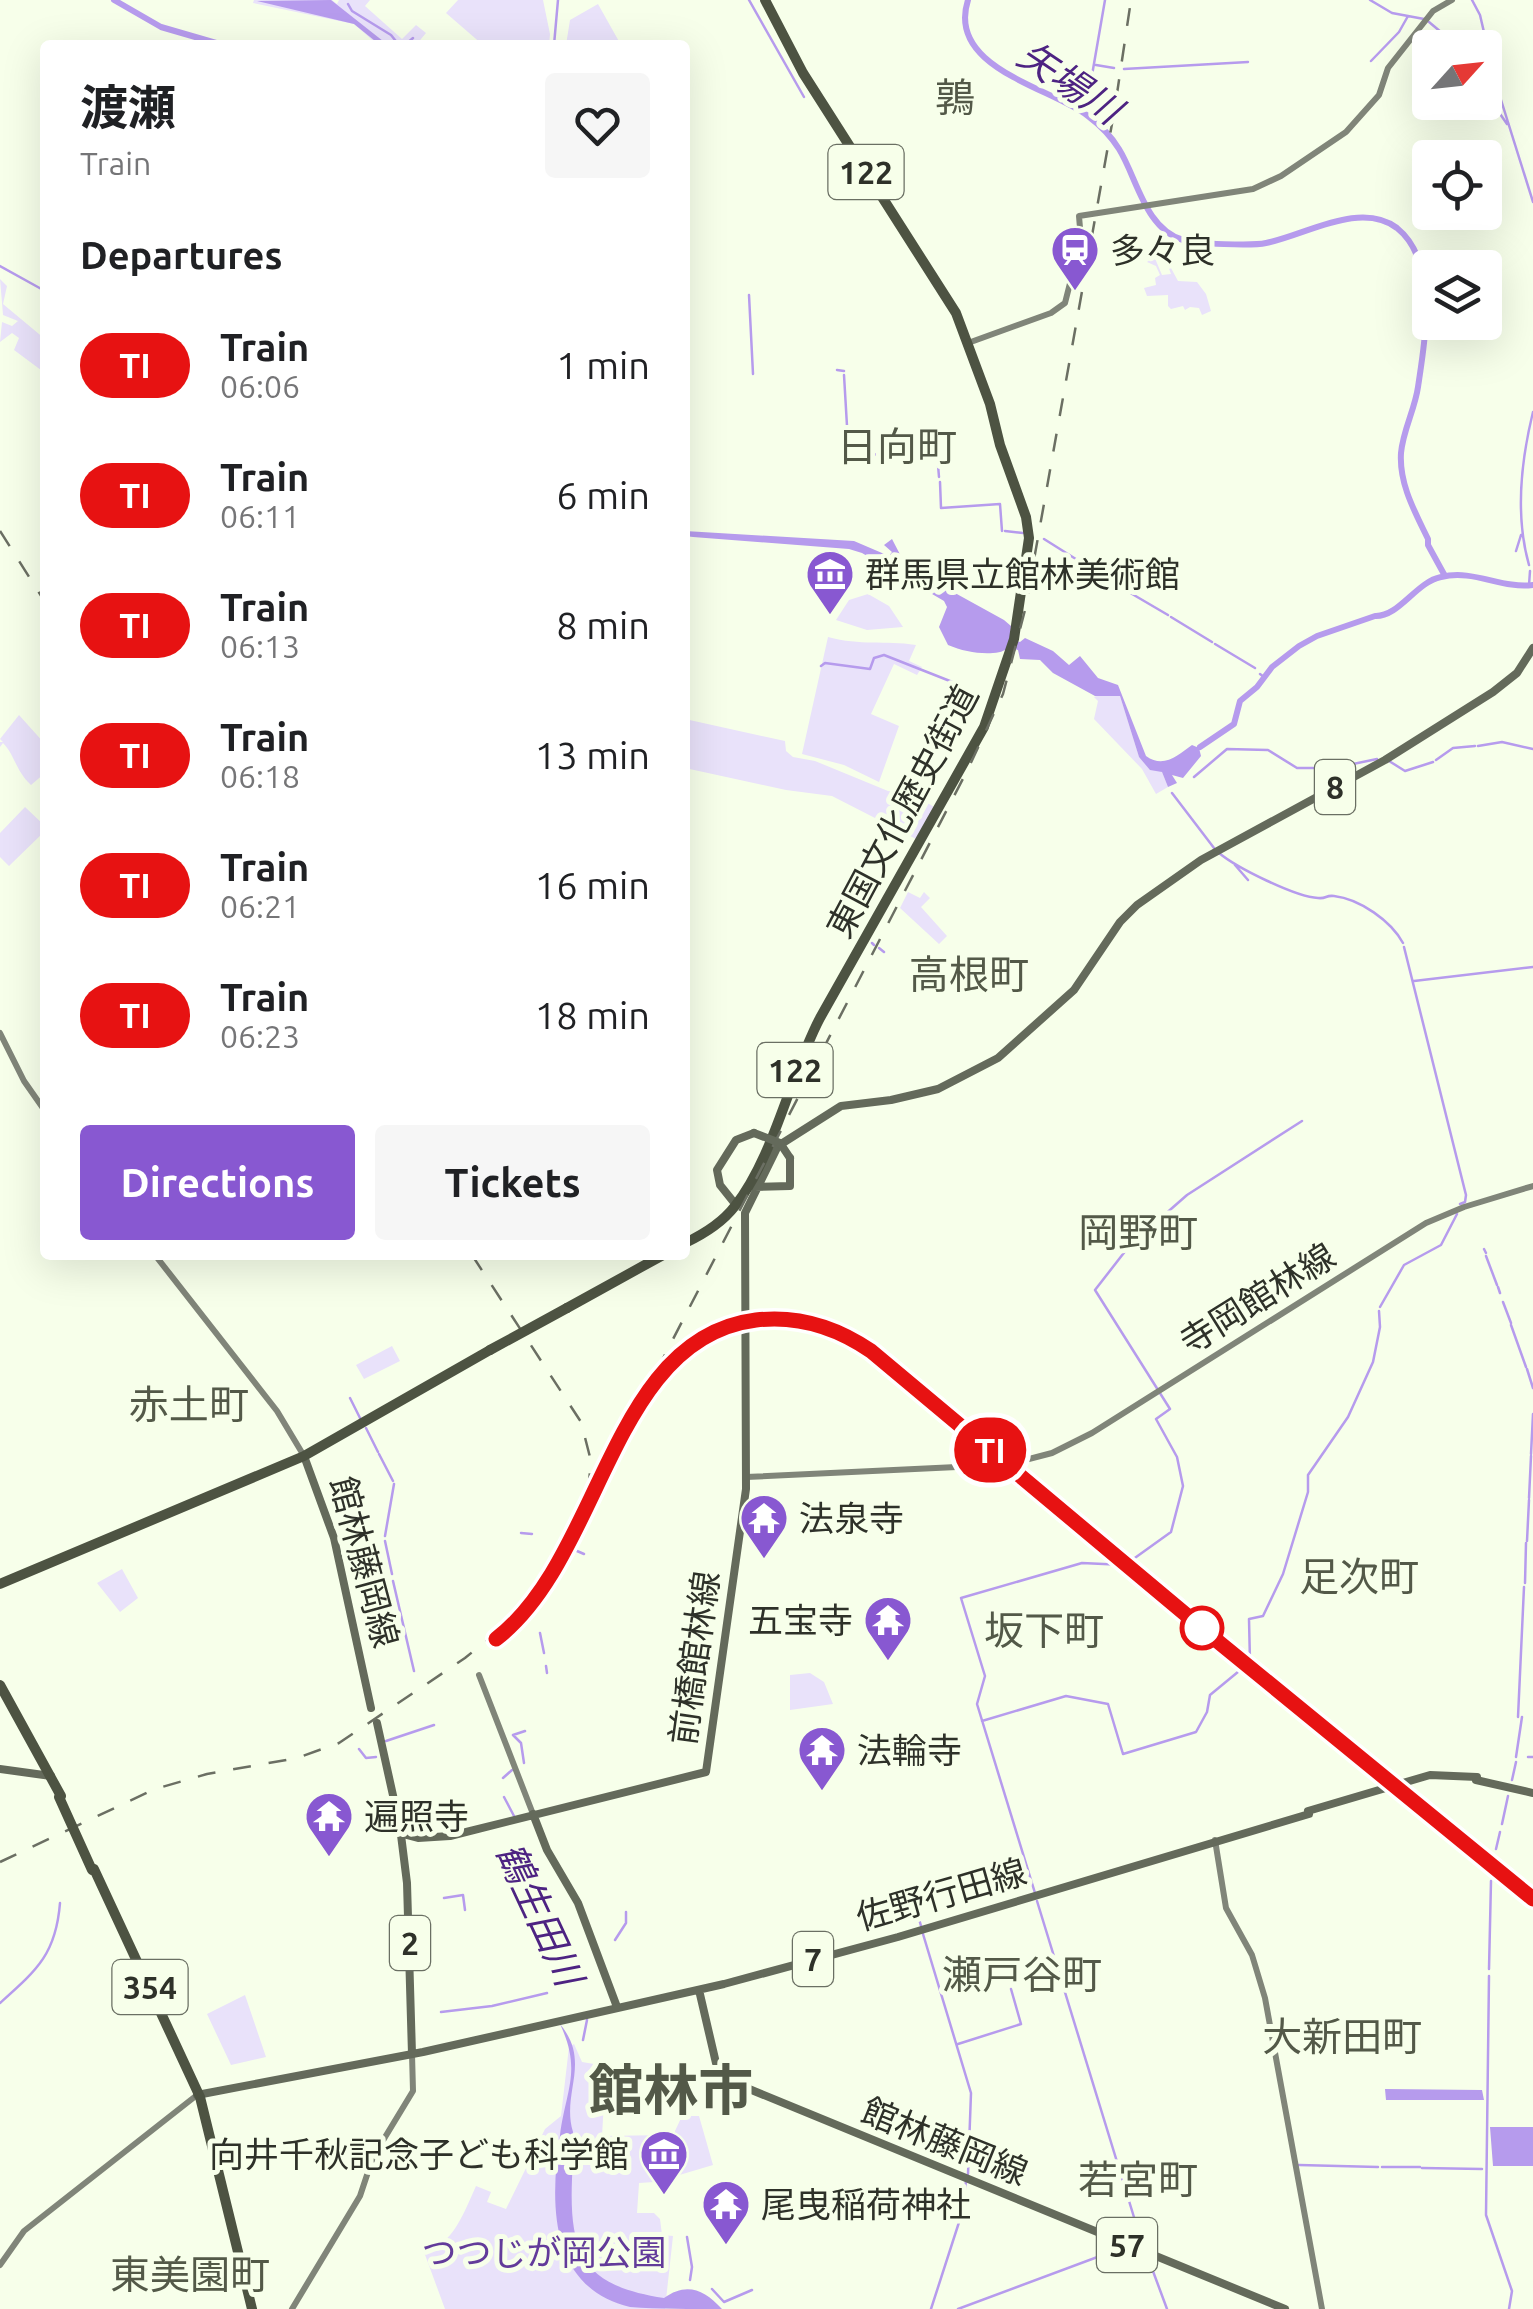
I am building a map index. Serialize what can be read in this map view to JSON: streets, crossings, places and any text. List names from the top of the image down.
{
  "streets": {
    "highway": ["122", "東国文化歴史街道", "354"],
    "main road": [
      "8",
      "寺岡館林線",
      "館林藤岡線",
      "前橋館林線",
      "佐野行田線",
      "2",
      "7",
      "57"
    ]
  },
  "crossings": [
    ["8", "前橋館林線"],
    ["館林藤岡線", "佐野行田線"],
    ["前橋館林線", "2"],
    ["佐野行田線", "2"]
  ],
  "districts": [
    "鶉",
    "日向町",
    "高根町",
    "岡野町",
    "赤土町",
    "足次町",
    "坂下町",
    "瀬戸谷町",
    "大新田町",
    "館林市",
    "若宮町",
    "東美園町"
  ],
  "water": ["矢場川", "鶴生田川"],
  "parks": ["つつじが岡公園"],
  "places": {
    "station": ["多々良"],
    "museum": ["群馬県立館林美術館", "向井千秋記念子ども科学館"],
    "temple": [
      "法泉寺",
      "五宝寺",
      "法輪寺",
      "遍照寺",
      "尾曳稲荷神社"
    ]
  },
  "north": "top right",
  "page": {
    "on_map": "TI",
    "heading": [
      ["渡瀬", "Train"],
      "Departures"
    ],
    "list": [
      {
        "mark": "TI",
        "name": "Train",
        "note": "06:06",
        "value": "1 min"
      },
      {
        "mark": "TI",
        "name": "Train",
        "note": "06:11",
        "value": "6 min"
      },
      {
        "mark": "TI",
        "name": "Train",
        "note": "06:13",
        "value": "8 min"
      },
      {
        "mark": "TI",
        "name": "Train",
        "note": "06:18",
        "value": "13 min"
      },
      {
        "mark": "TI",
        "name": "Train",
        "note": "06:21",
        "value": "16 min"
      },
      {
        "mark": "TI",
        "name": "Train",
        "note": "06:23",
        "value": "18 min"
      }
    ],
    "buttons": ["Directions", "Tickets"]
  }
}
